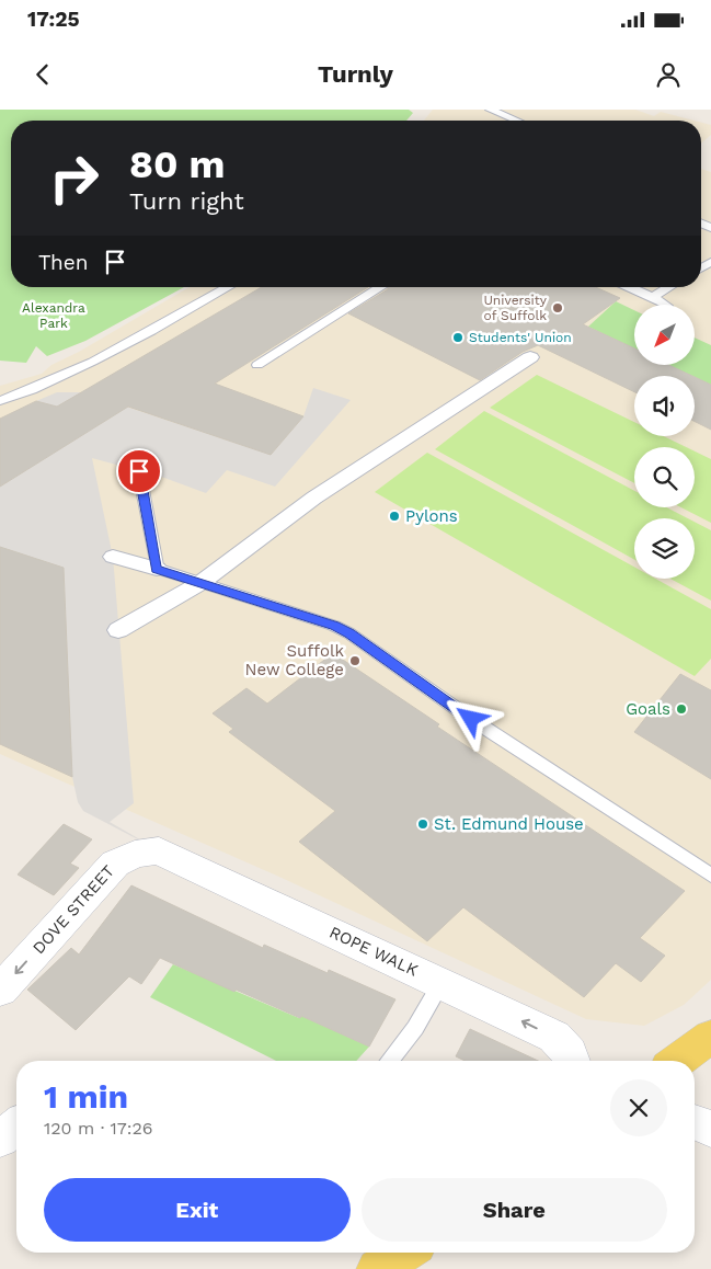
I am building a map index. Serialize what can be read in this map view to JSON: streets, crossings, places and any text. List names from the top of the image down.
{
  "streets": {
    "street": ["DOVE STREET", "ROPE WALK"]
  },
  "crossings": [
    ["DOVE STREET", "ROPE WALK"]
  ],
  "one_way": ["DOVE STREET"],
  "parks": ["Alexandra Park"],
  "places": [
    "University of Suffolk",
    "Students' Union",
    "Pylons",
    "Suffolk New College",
    "Goals",
    "St. Edmund House"
  ],
  "north": "bottom left",
  "page": {
    "status": "17:25",
    "header": "Turnly",
    "turn": ["80 m", "Turn right"],
    "then": "Then",
    "heading": ["1 min", "120 m · 17:26"],
    "buttons": ["Exit", "Share"]
  }
}
